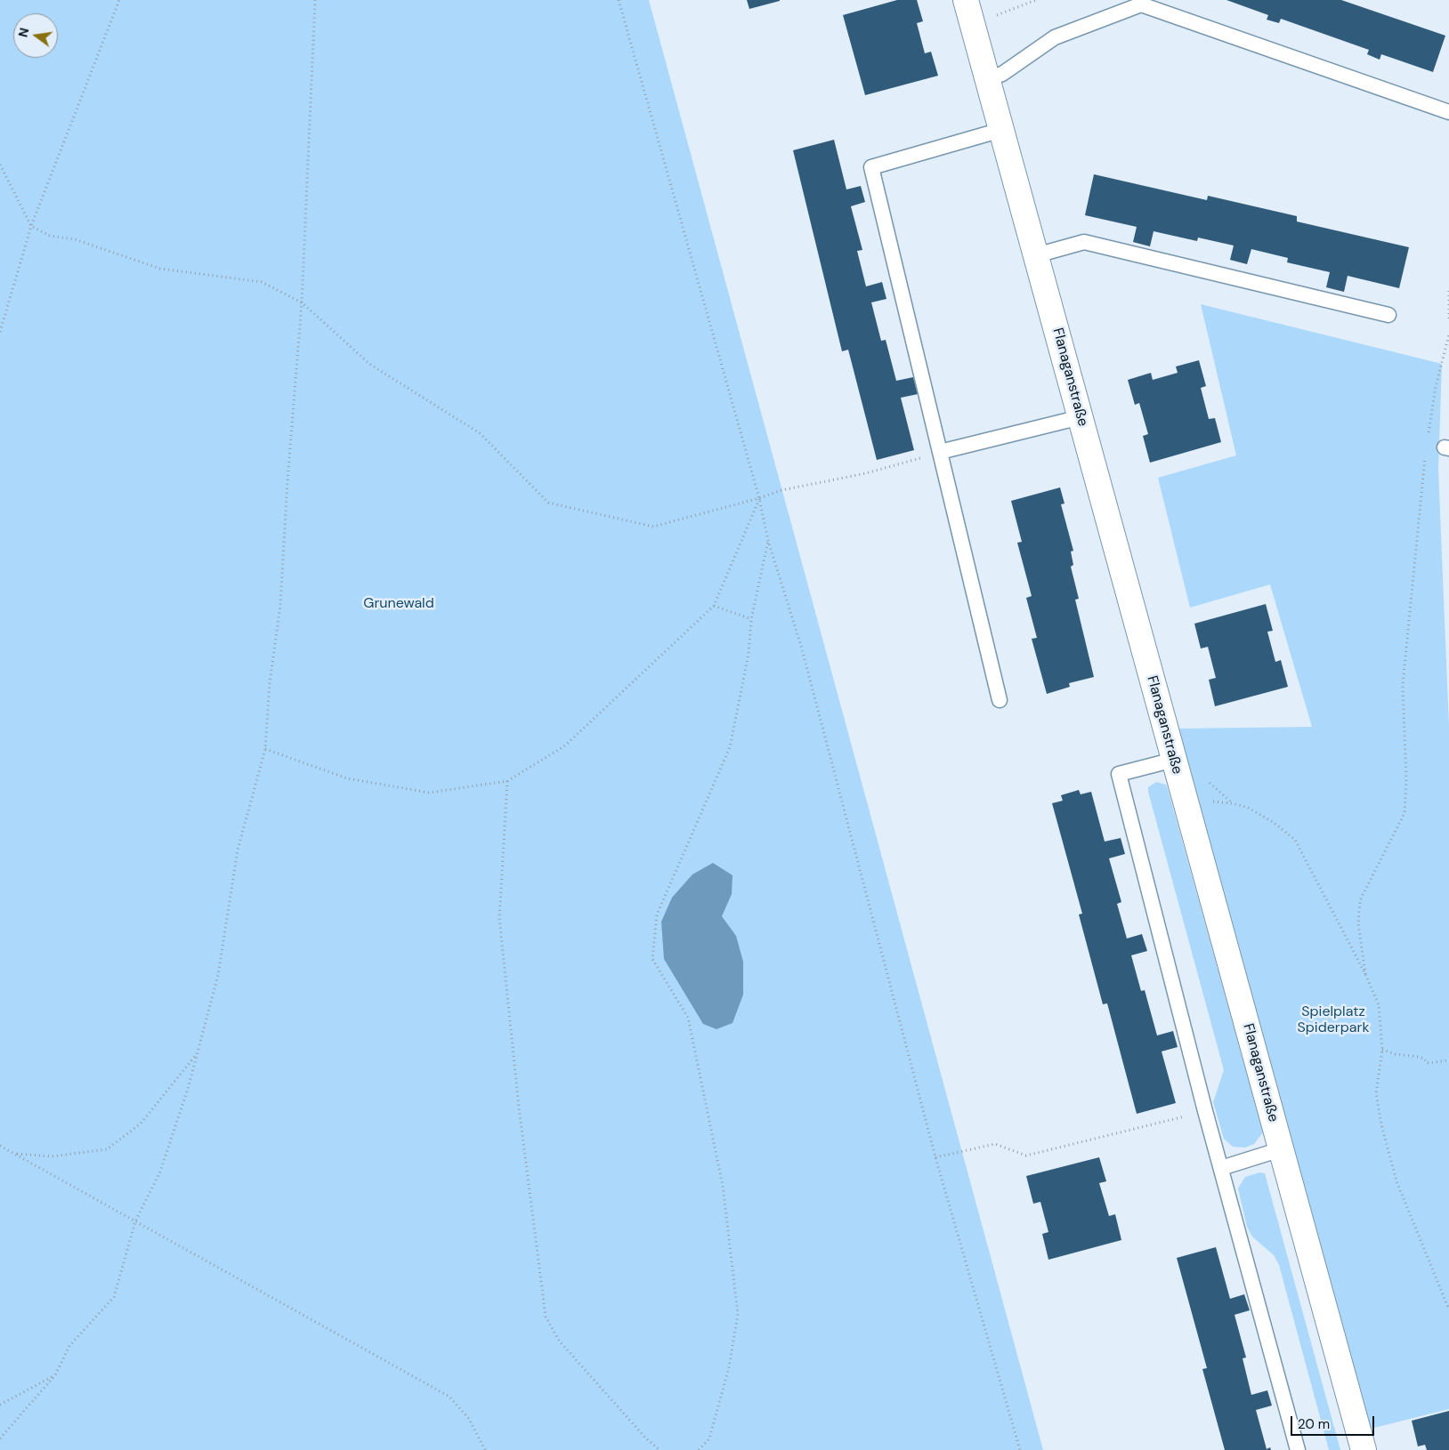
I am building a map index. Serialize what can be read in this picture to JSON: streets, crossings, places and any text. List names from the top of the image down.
{
  "streets": {
    "street": ["Flanaganstraße"]
  },
  "parks": ["Grunewald", "Spielplatz Spiderpark"],
  "scale_bar": "20 m",
  "north": "left"
}
